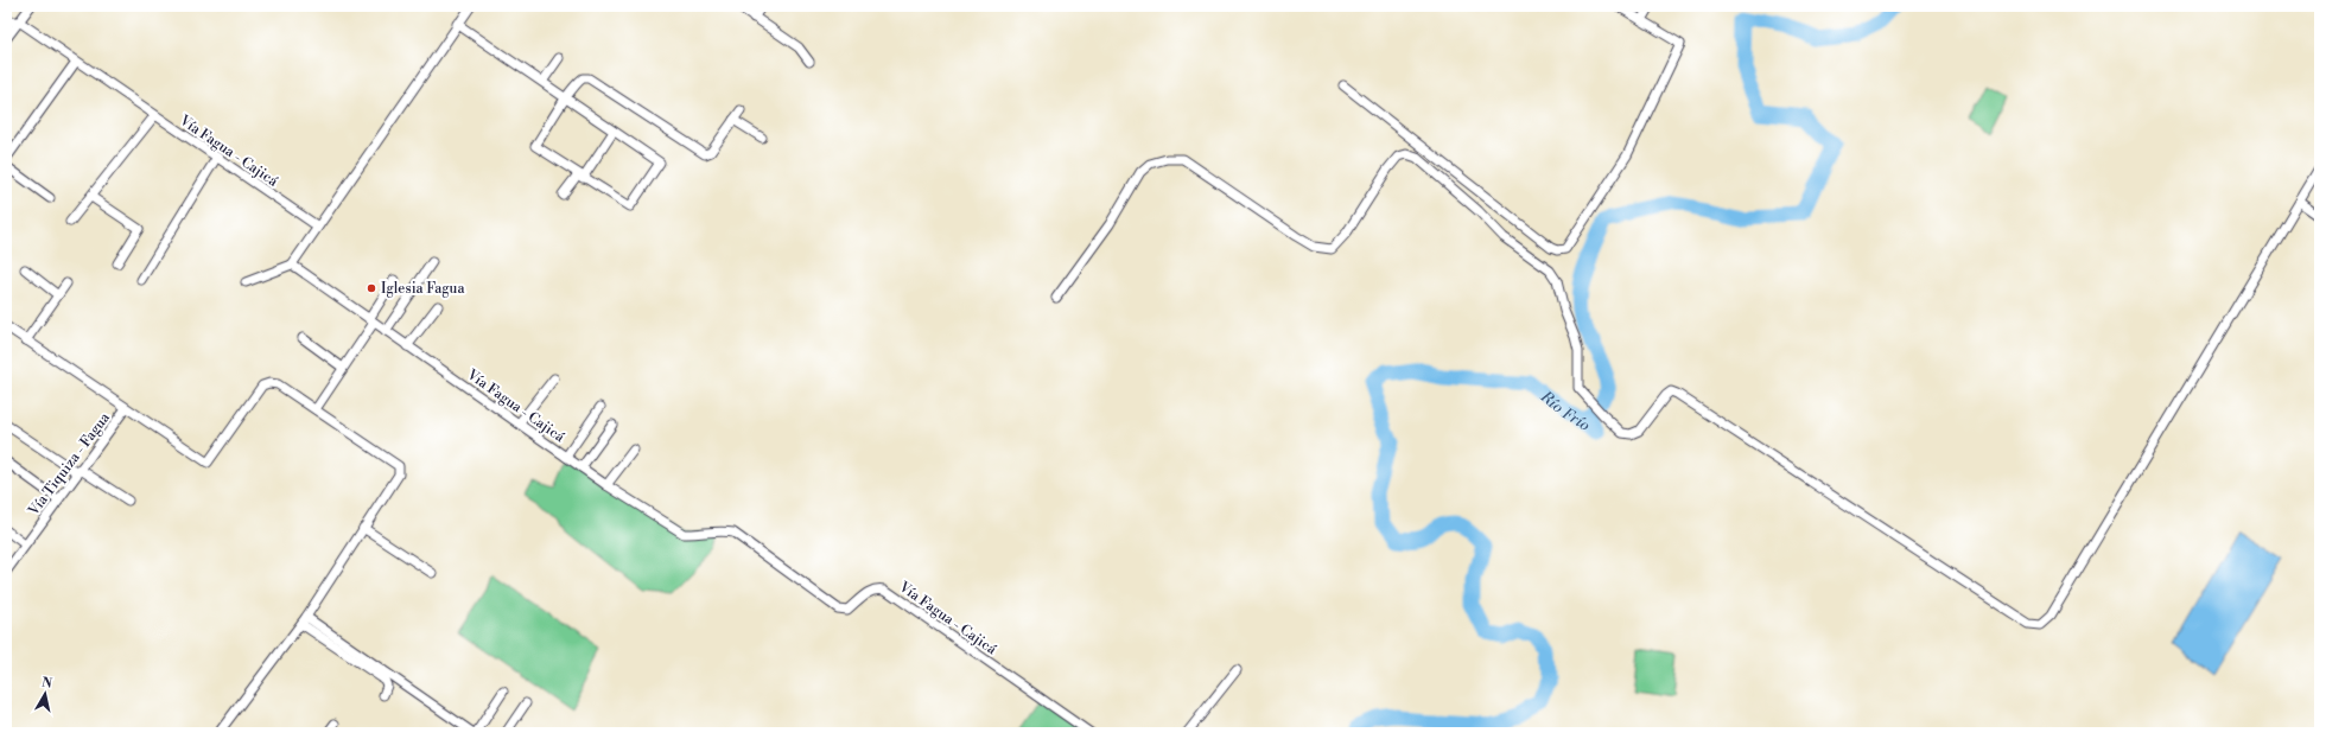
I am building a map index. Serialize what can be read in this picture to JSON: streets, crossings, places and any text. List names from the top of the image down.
{
  "streets": {
    "street": ["Vía Fagua - Cajicá", "Vía Tiquiza - Fagua"]
  },
  "water": ["Río Frío"],
  "places": ["Iglesia Fagua"],
  "north": "top"
}
